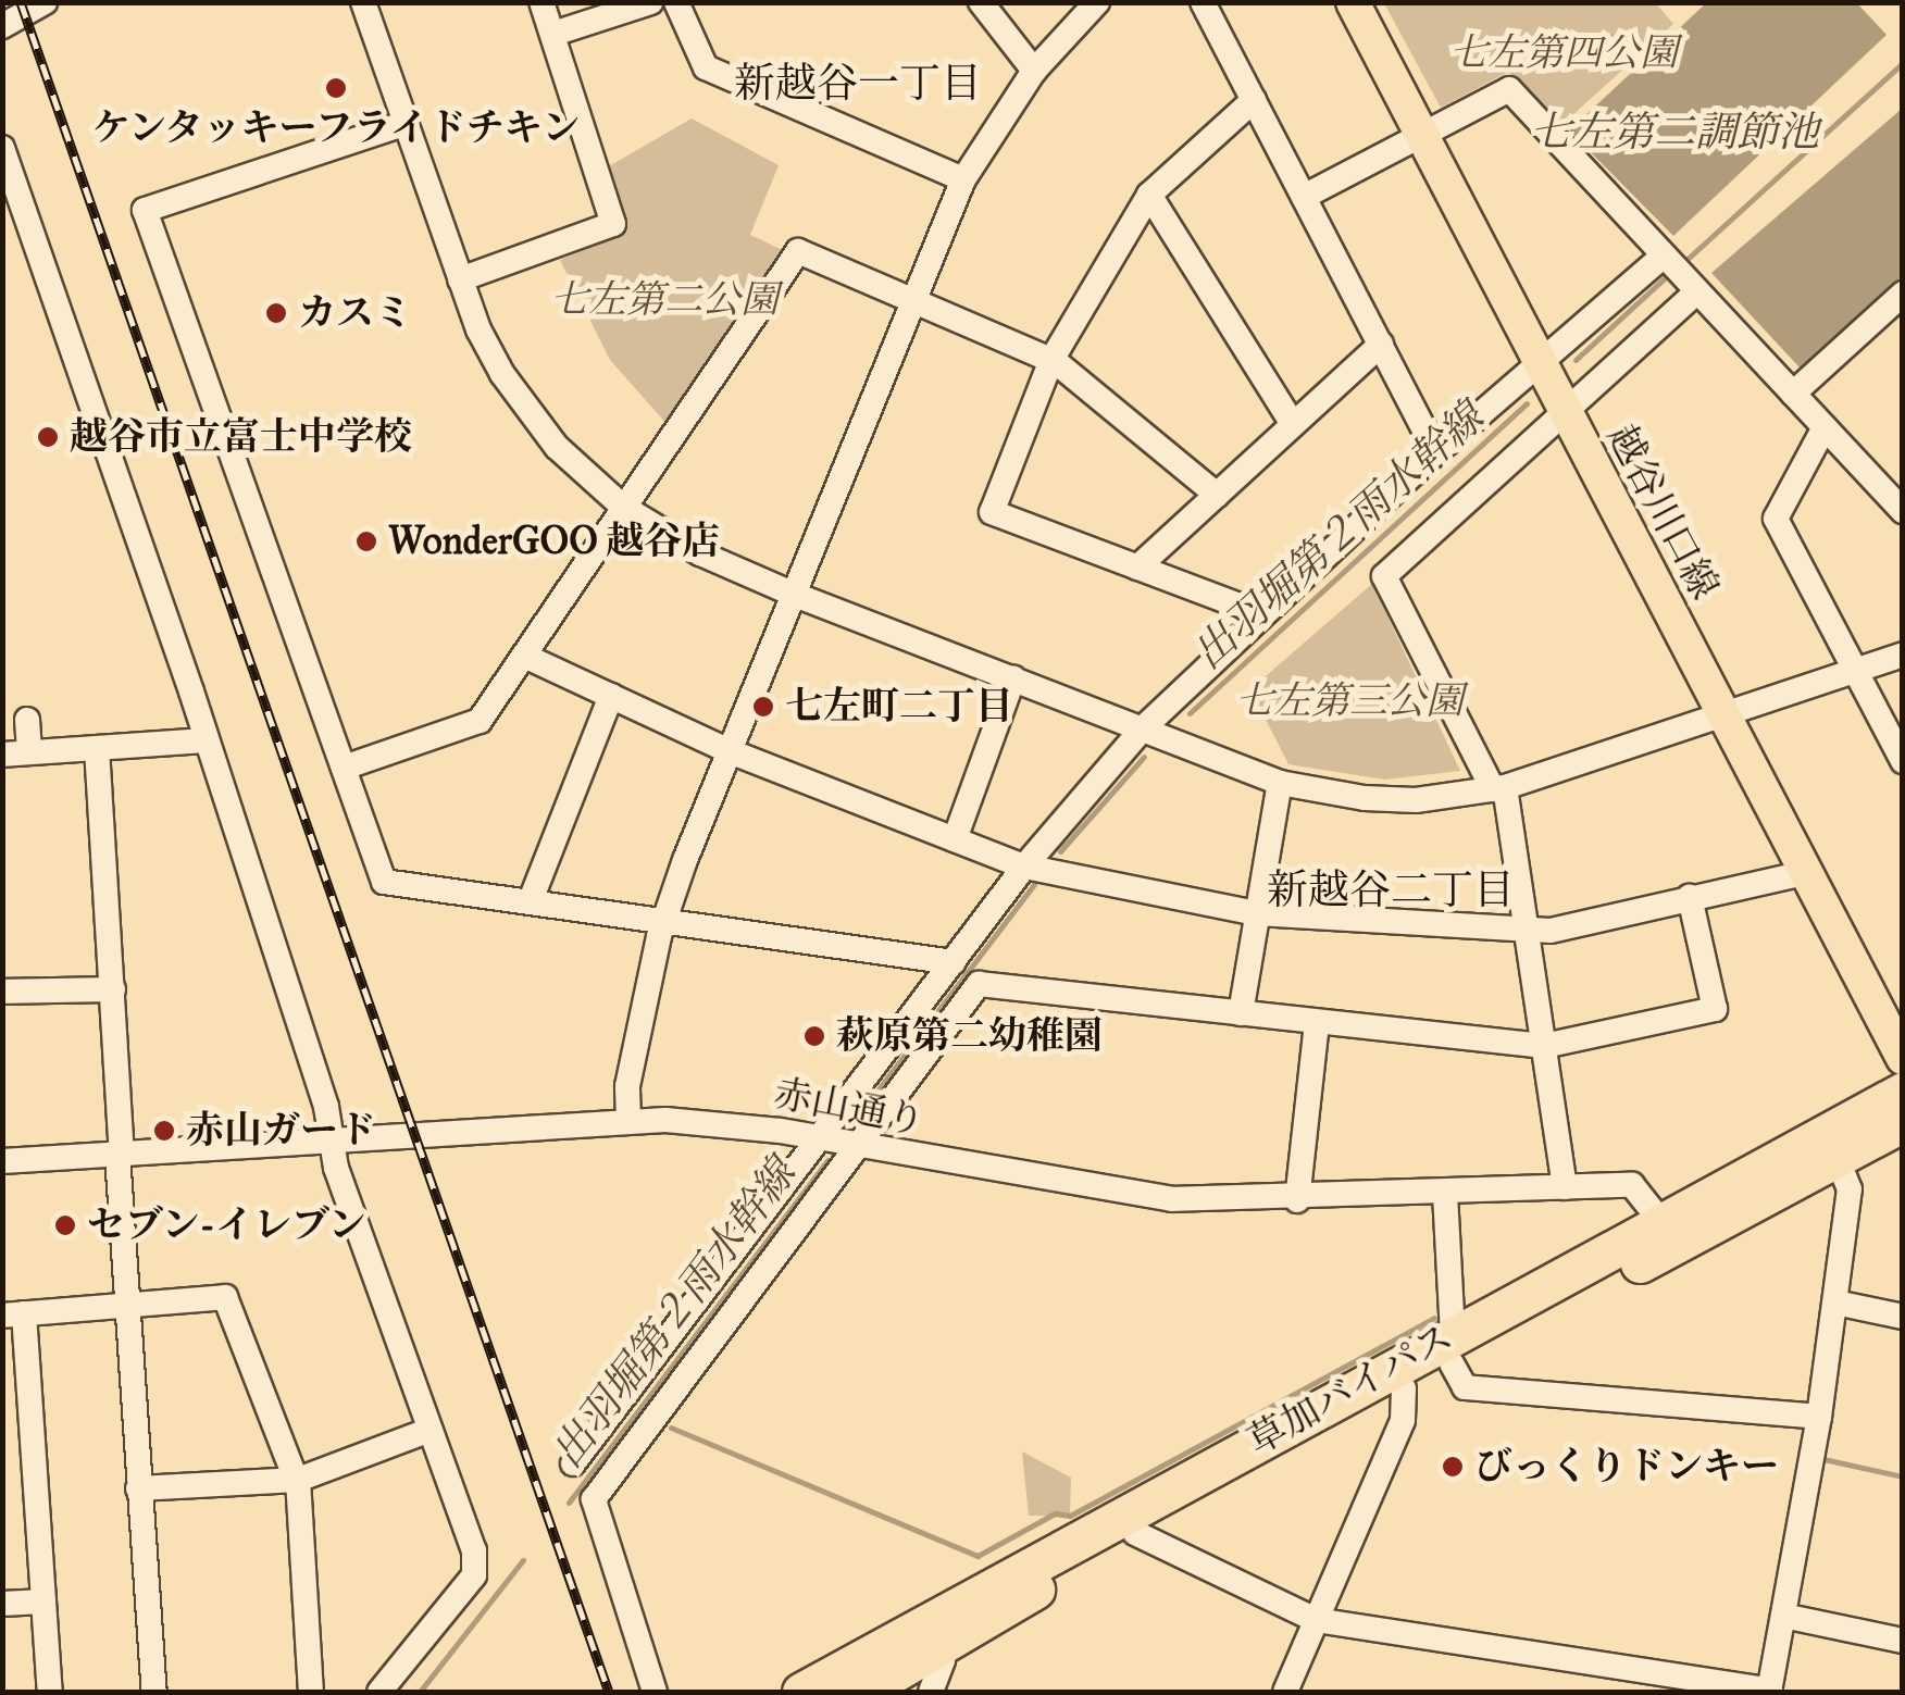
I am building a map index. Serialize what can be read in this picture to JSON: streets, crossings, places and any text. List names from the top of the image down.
{
  "streets": {
    "highway": ["草加バイパス"],
    "main road": ["越谷川口線"],
    "street": ["赤山通り"]
  },
  "crossings": [
    ["赤山通り", "草加バイパス"]
  ],
  "districts": ["新越谷一丁目", "新越谷二丁目"],
  "water": ["七左第二調節池", "出羽堀第２雨水幹線"],
  "parks": ["七左第四公園", "七左第二公園", "七左第三公園"],
  "places": [
    "ケンタッキーフライドチキン",
    "カスミ",
    "越谷市立富士中学校",
    "WonderGOO 越谷店",
    "七左町二丁目",
    "萩原第二幼稚園",
    "赤山ガード",
    "セブン-イレブン",
    "びっくりドンキー"
  ]
}
